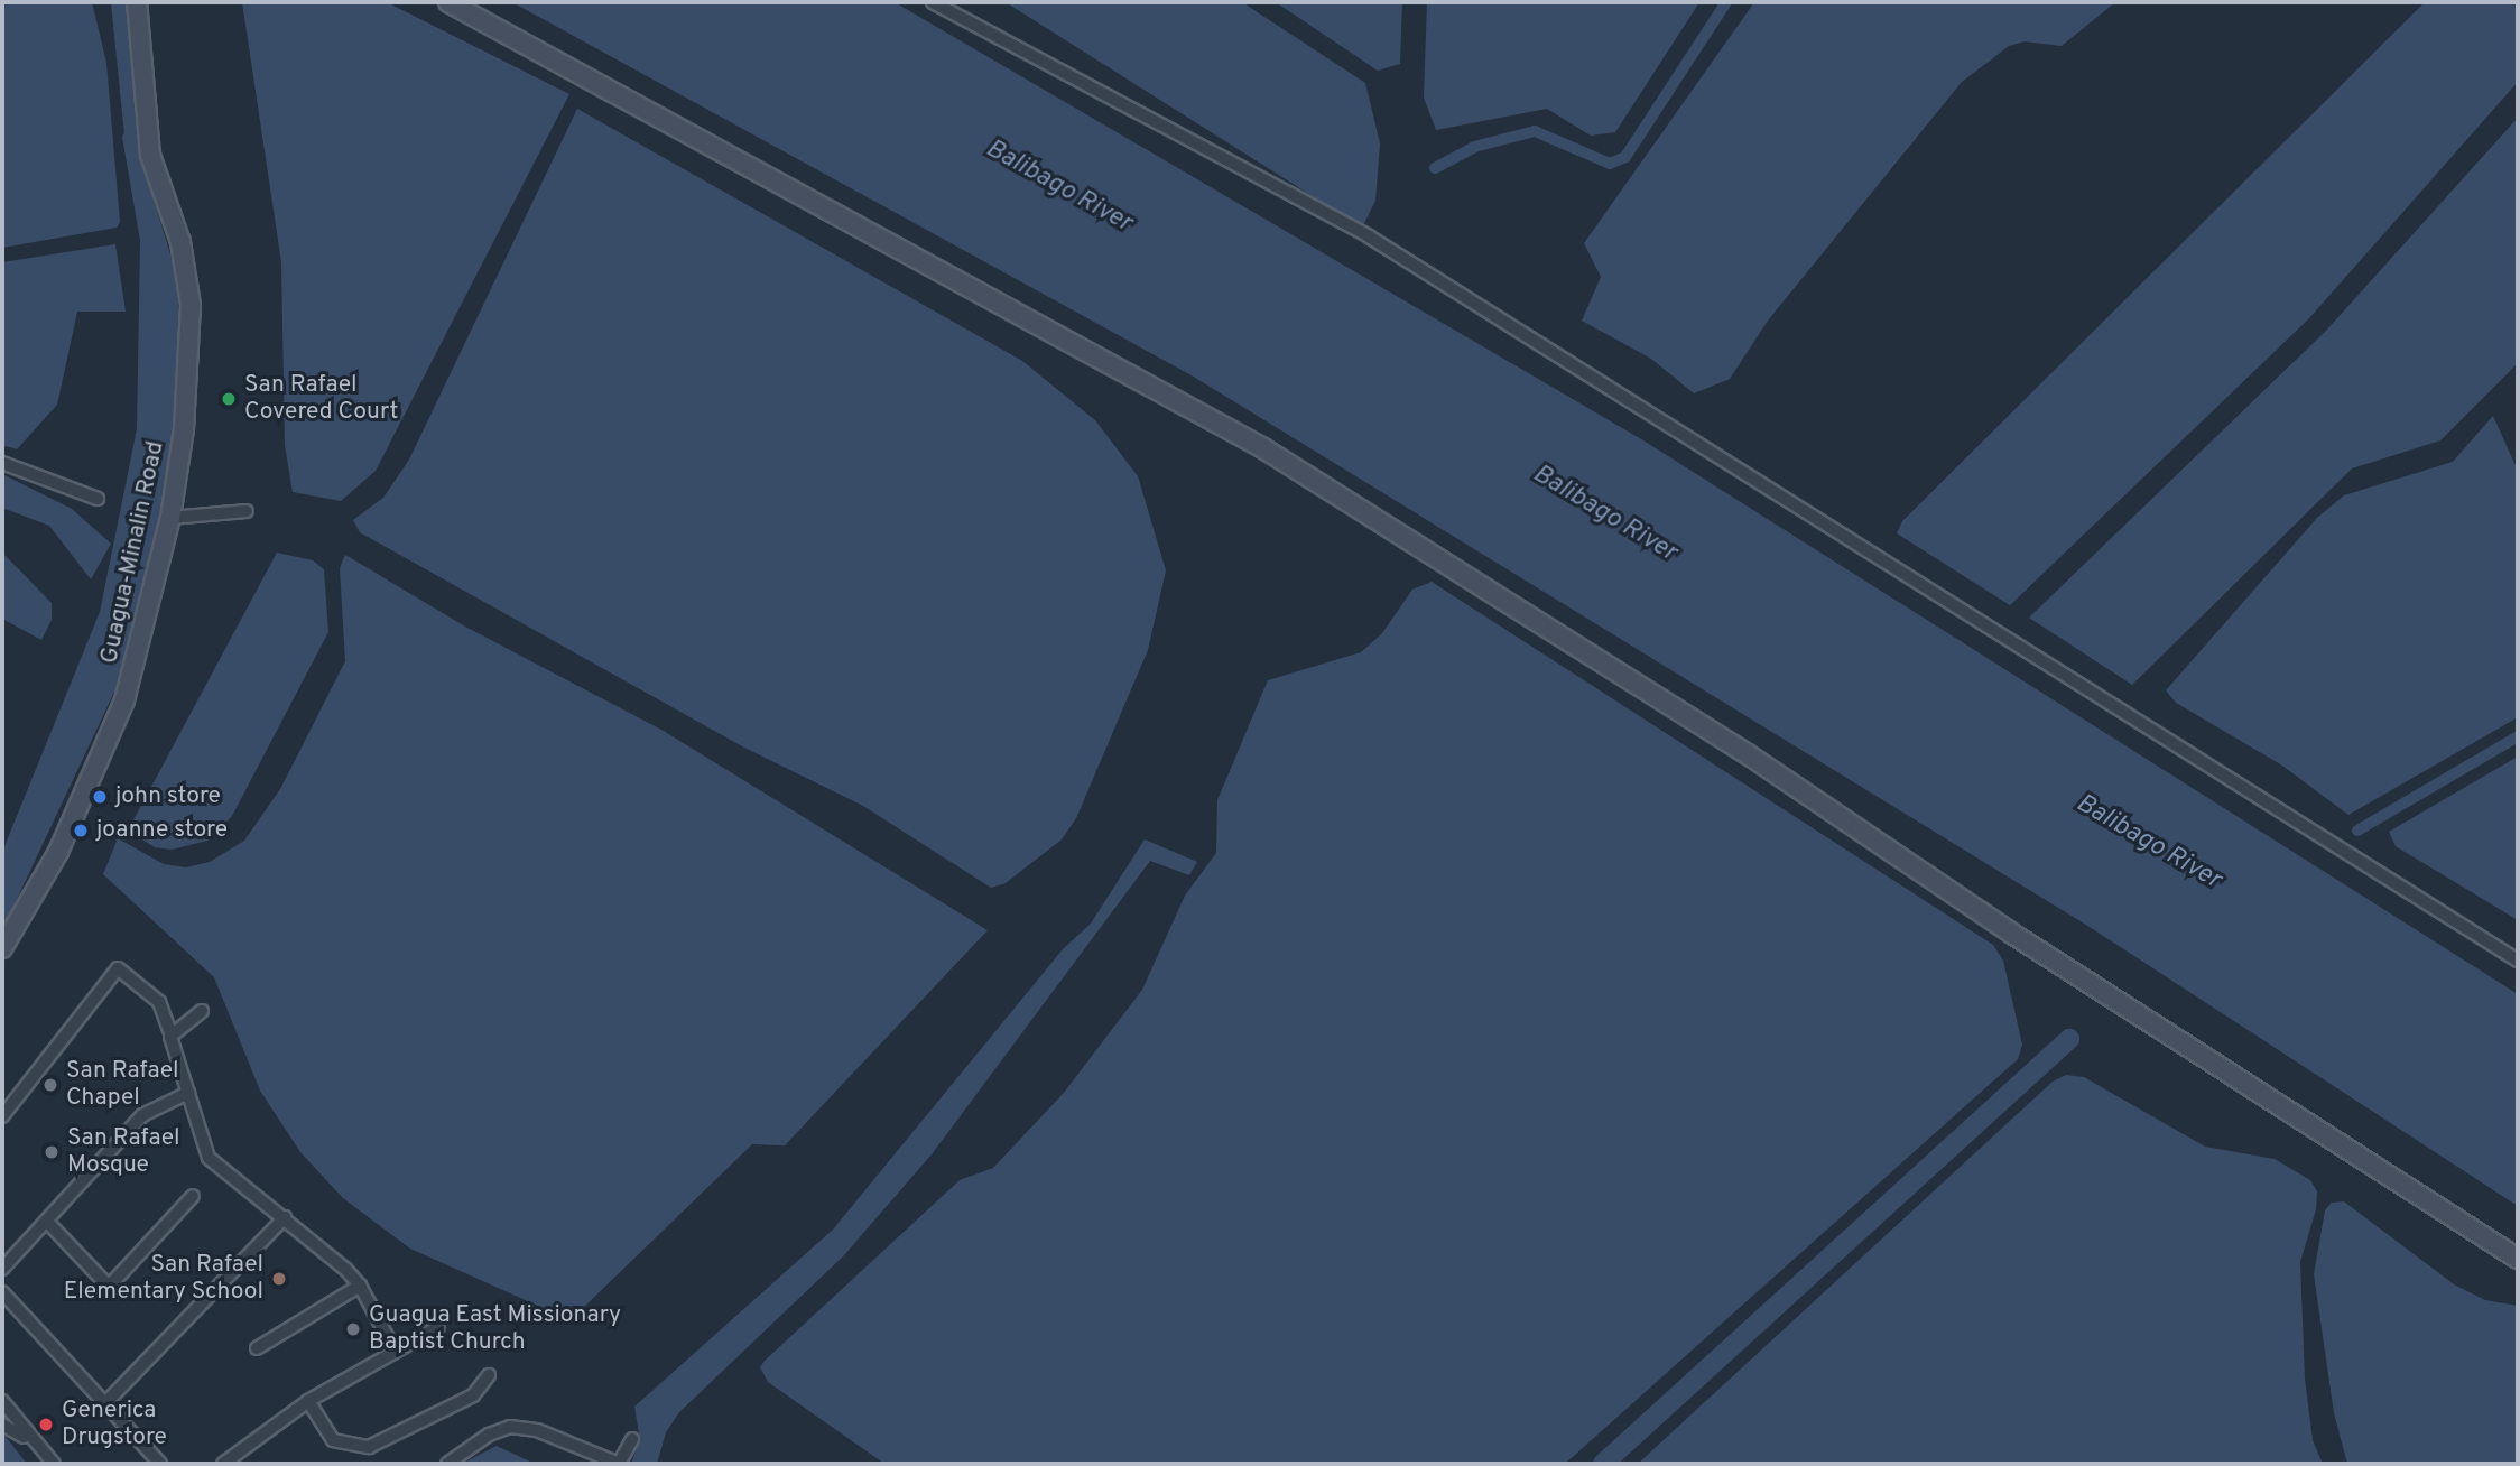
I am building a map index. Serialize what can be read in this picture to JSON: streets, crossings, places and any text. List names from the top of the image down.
{
  "streets": {
    "street": ["Guagua-Minalin Road"]
  },
  "water": ["Balibago River"],
  "places": [
    "San Rafael Covered Court",
    "john store",
    "joanne store",
    "San Rafael Chapel",
    "San Rafael Mosque",
    "San Rafael Elementary School",
    "Guagua East Missionary Baptist Church",
    "Generica Drugstore"
  ]
}
